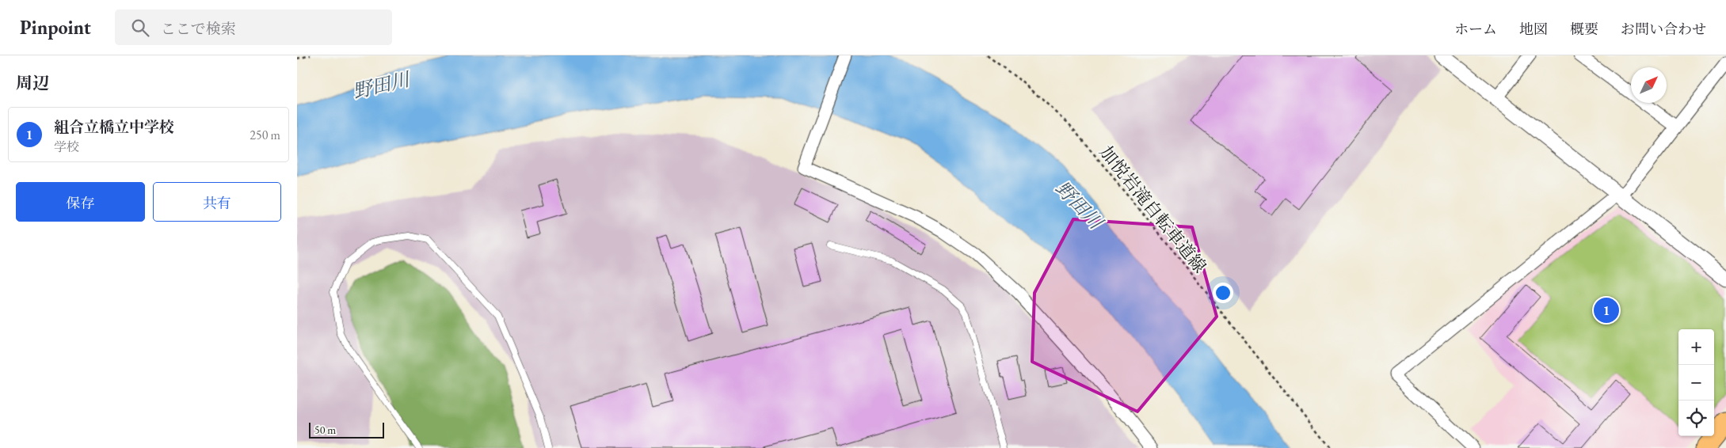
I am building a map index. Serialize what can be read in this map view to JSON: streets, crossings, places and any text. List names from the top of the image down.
{
  "streets": {
    "path": ["加悦岩滝自転車道線"]
  },
  "water": ["野田川"],
  "scale_bar": "50 m",
  "north": "top right",
  "page": {
    "header": "Pinpoint",
    "search": "ここで検索",
    "nav": [
      "ホーム",
      "地図",
      "概要",
      "お問い合わせ"
    ],
    "heading": "周辺",
    "list": [
      {
        "mark": "1",
        "name": "組合立橋立中学校",
        "note": "学校",
        "value": "250 m"
      }
    ],
    "buttons": ["保存", "共有"],
    "pins": "1",
    "map_buttons": ["+", "−"],
    "scale": "50 m"
  }
}
